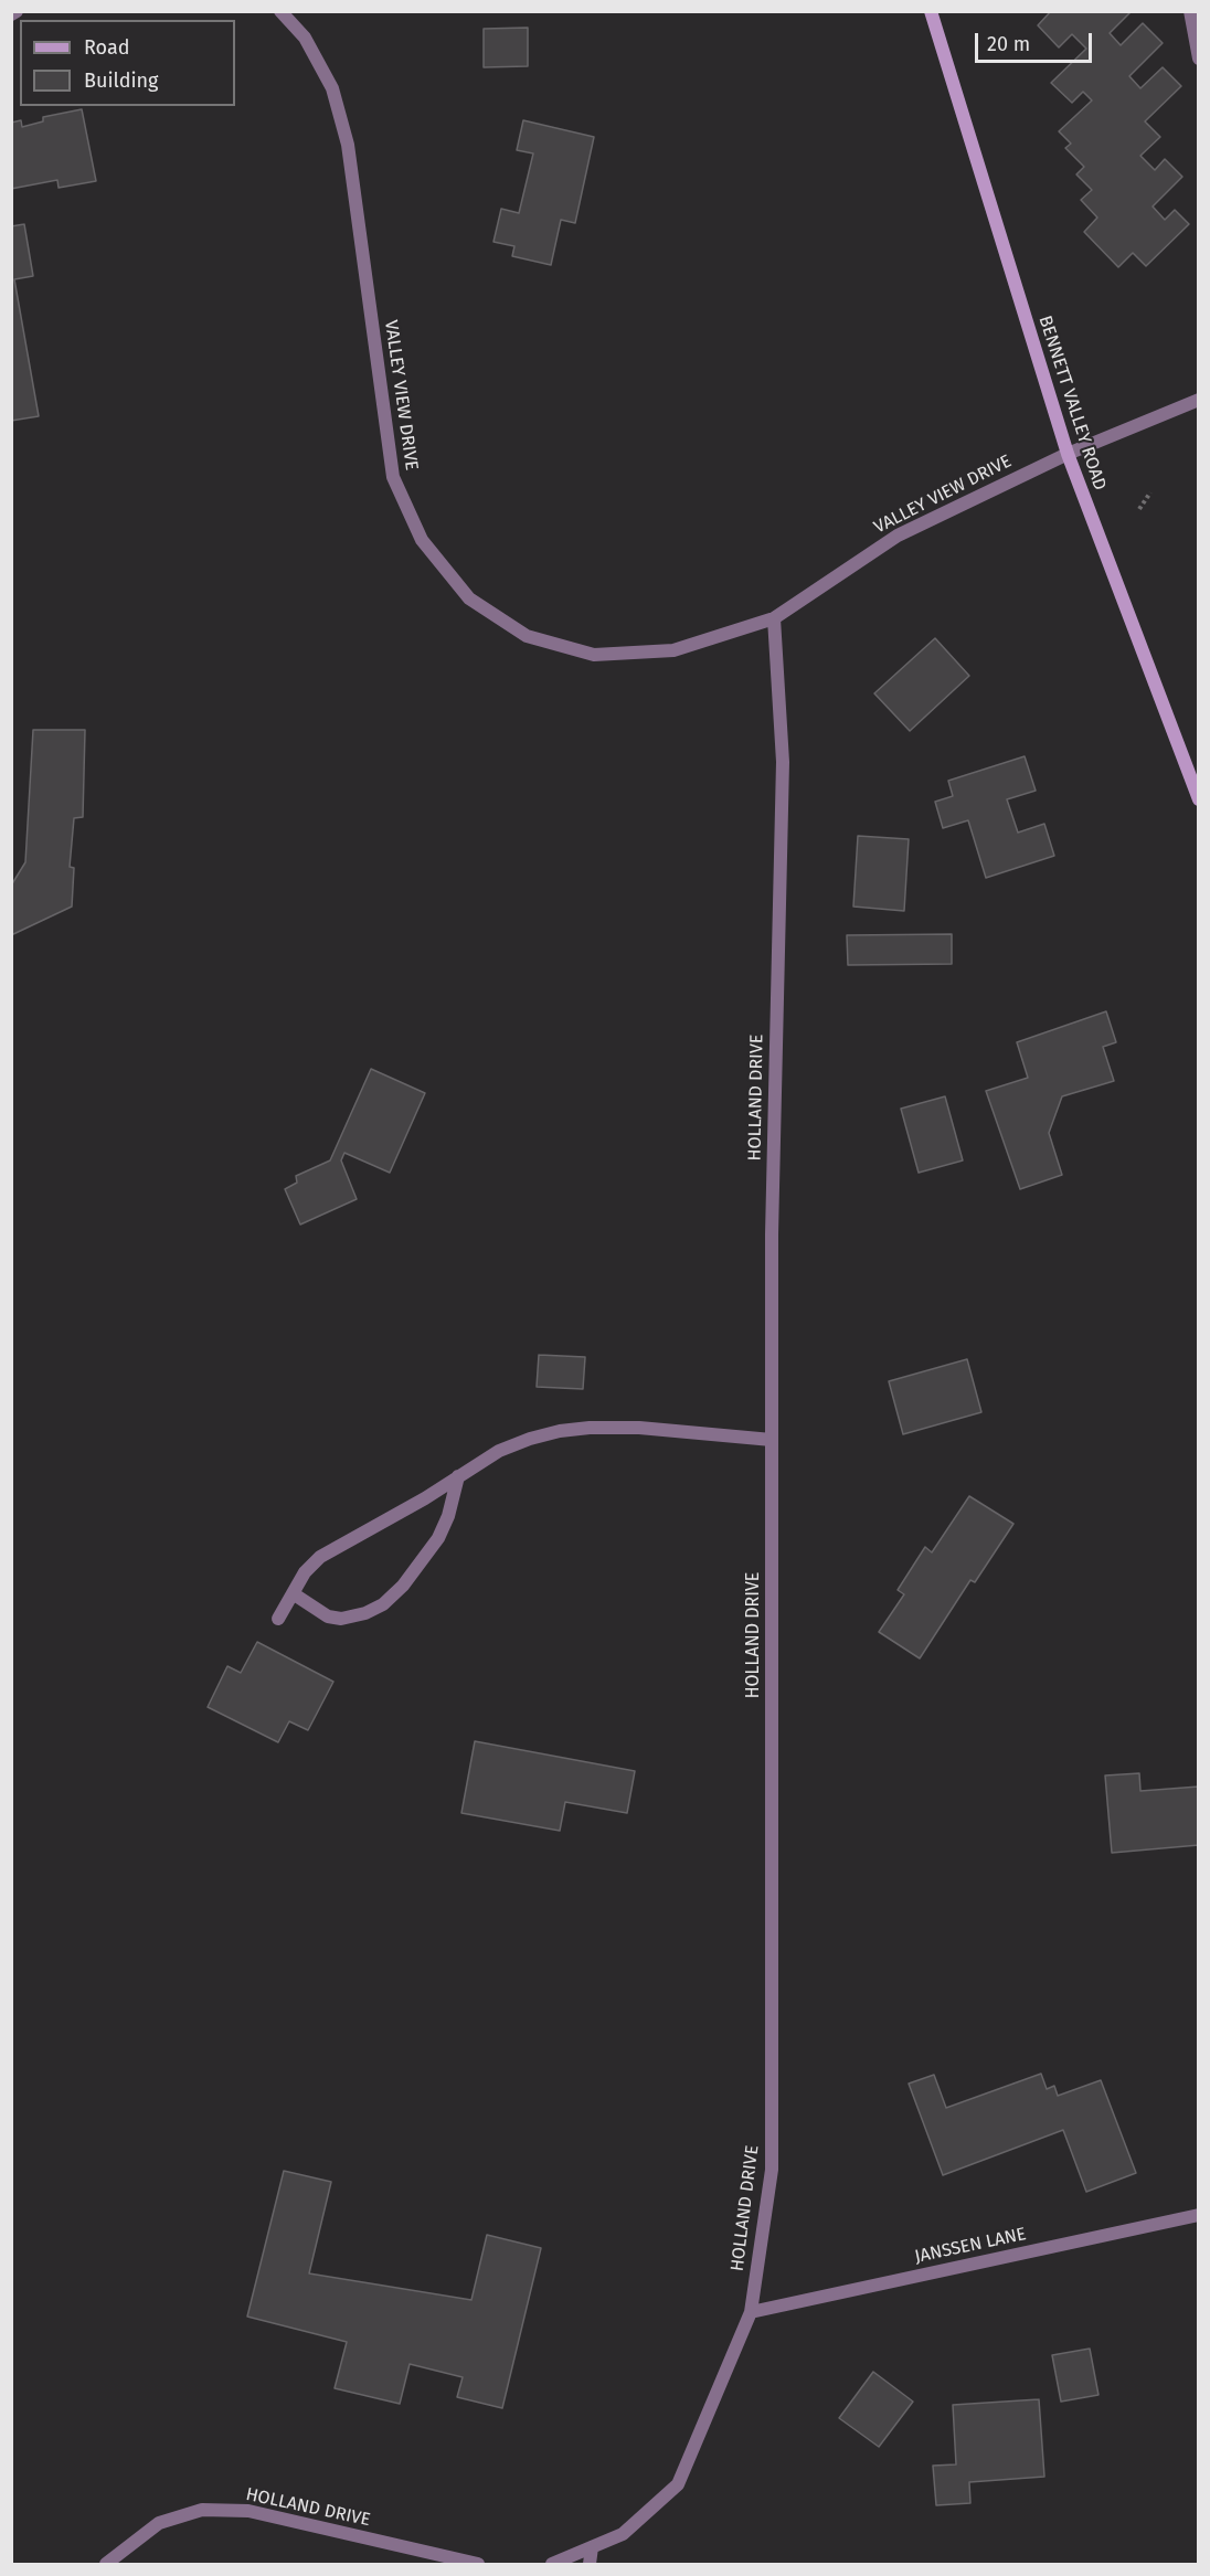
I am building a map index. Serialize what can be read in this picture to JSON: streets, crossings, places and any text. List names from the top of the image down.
{
  "streets": {
    "street": [
      "VALLEY VIEW DRIVE",
      "BENNETT VALLEY ROAD",
      "HOLLAND DRIVE",
      "JANSSEN LANE"
    ]
  },
  "crossings": [
    ["VALLEY VIEW DRIVE", "BENNETT VALLEY ROAD"],
    ["VALLEY VIEW DRIVE", "HOLLAND DRIVE"],
    ["HOLLAND DRIVE", "JANSSEN LANE"]
  ],
  "legend": ["Road", "Building"],
  "scale_bar": "20 m"
}
